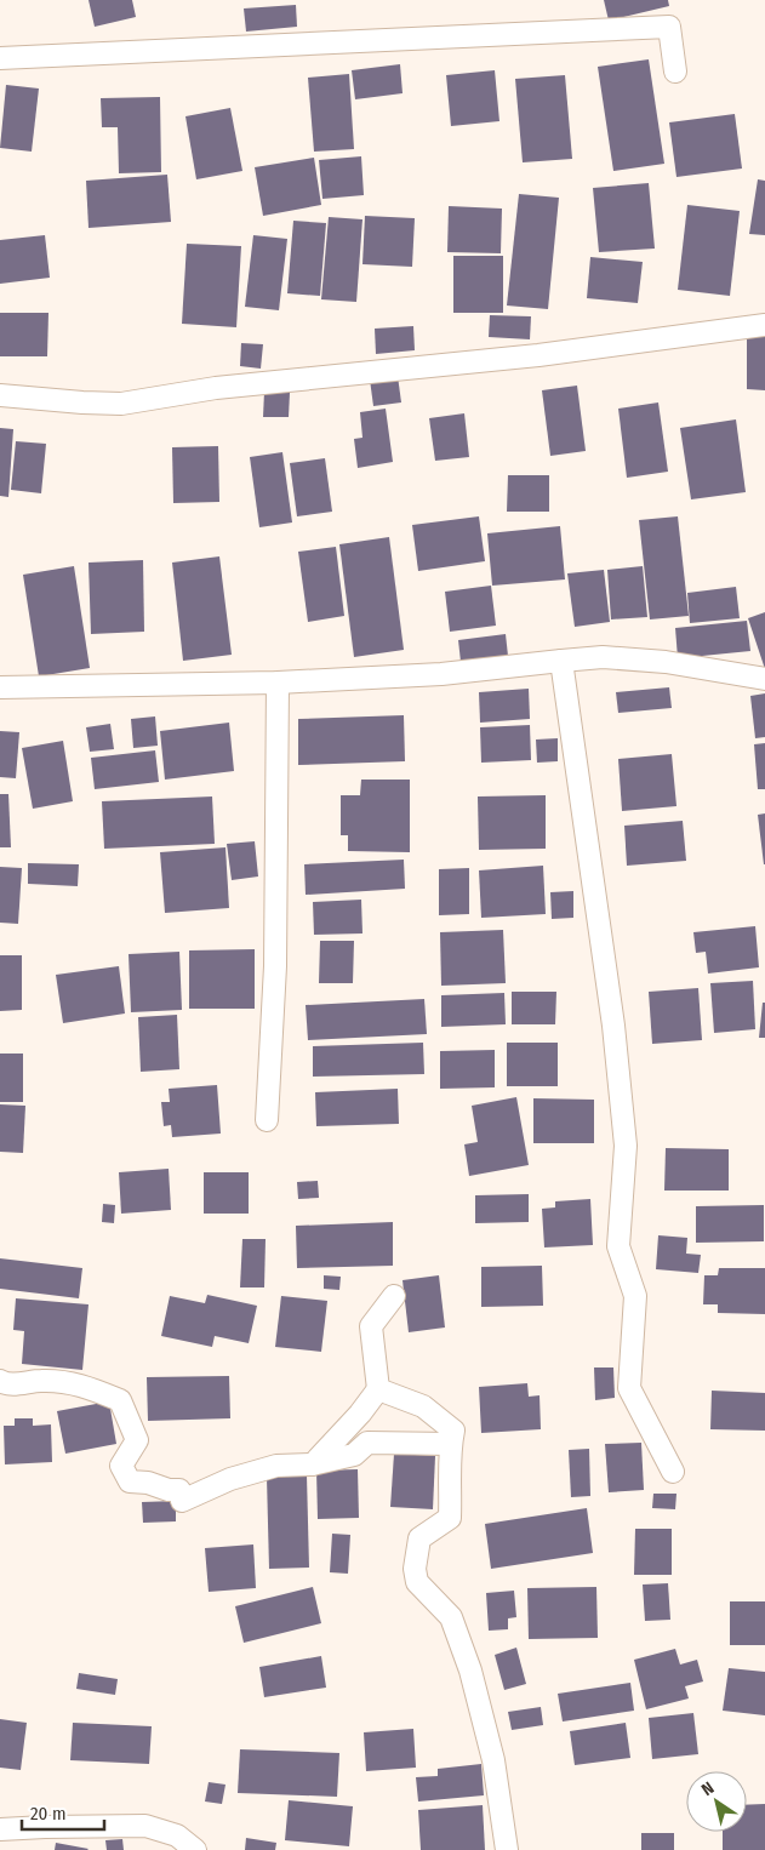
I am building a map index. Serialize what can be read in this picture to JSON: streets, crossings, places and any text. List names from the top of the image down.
{
  "scale_bar": "20 m",
  "north": "top left"
}
